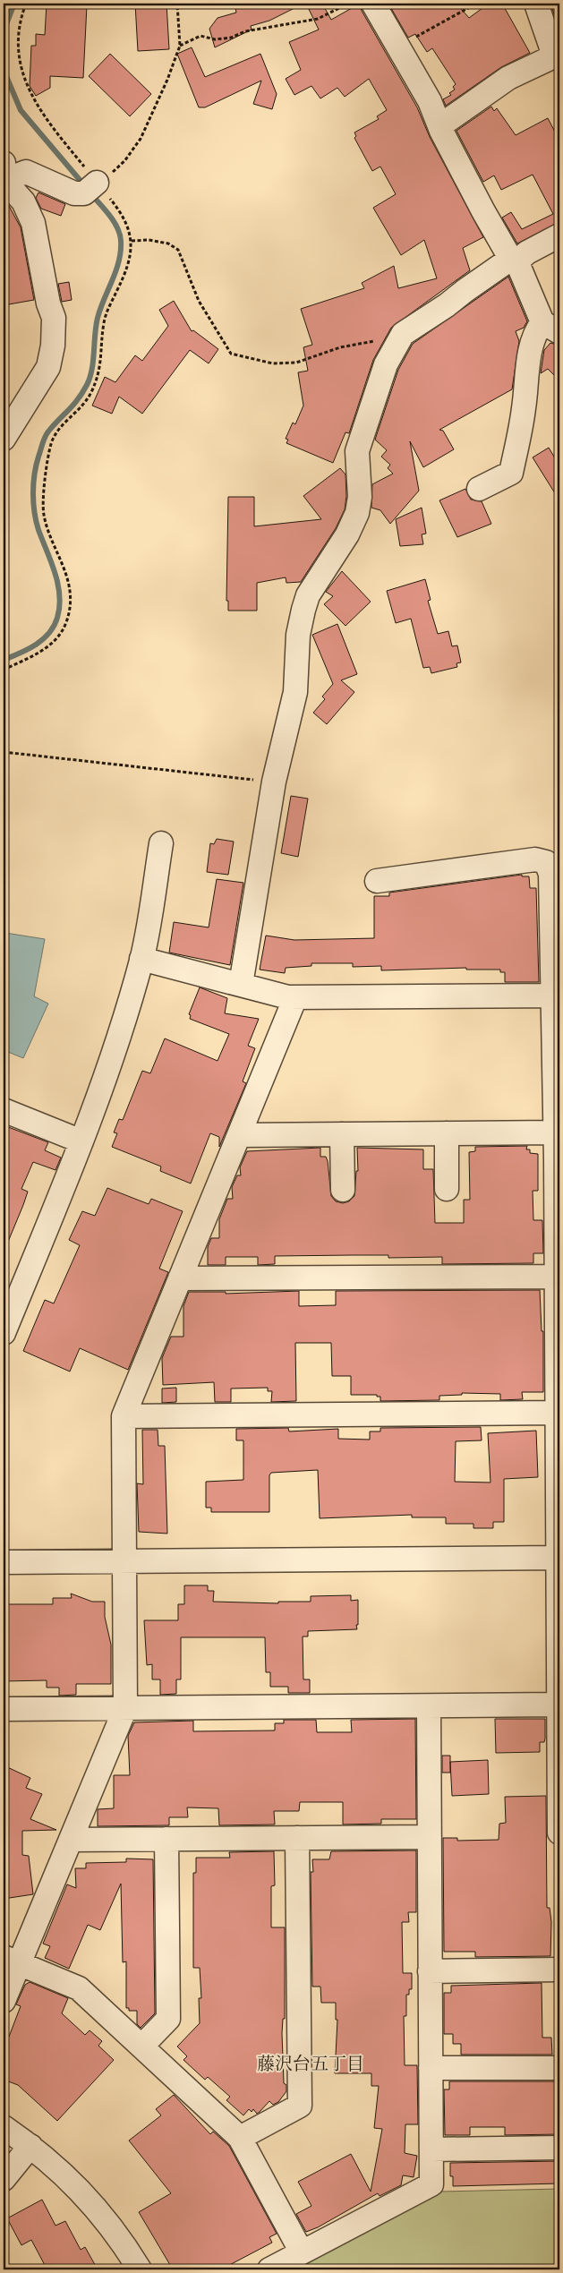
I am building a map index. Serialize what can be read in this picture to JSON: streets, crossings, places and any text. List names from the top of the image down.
{
  "districts": ["藤沢台五丁目"]
}
